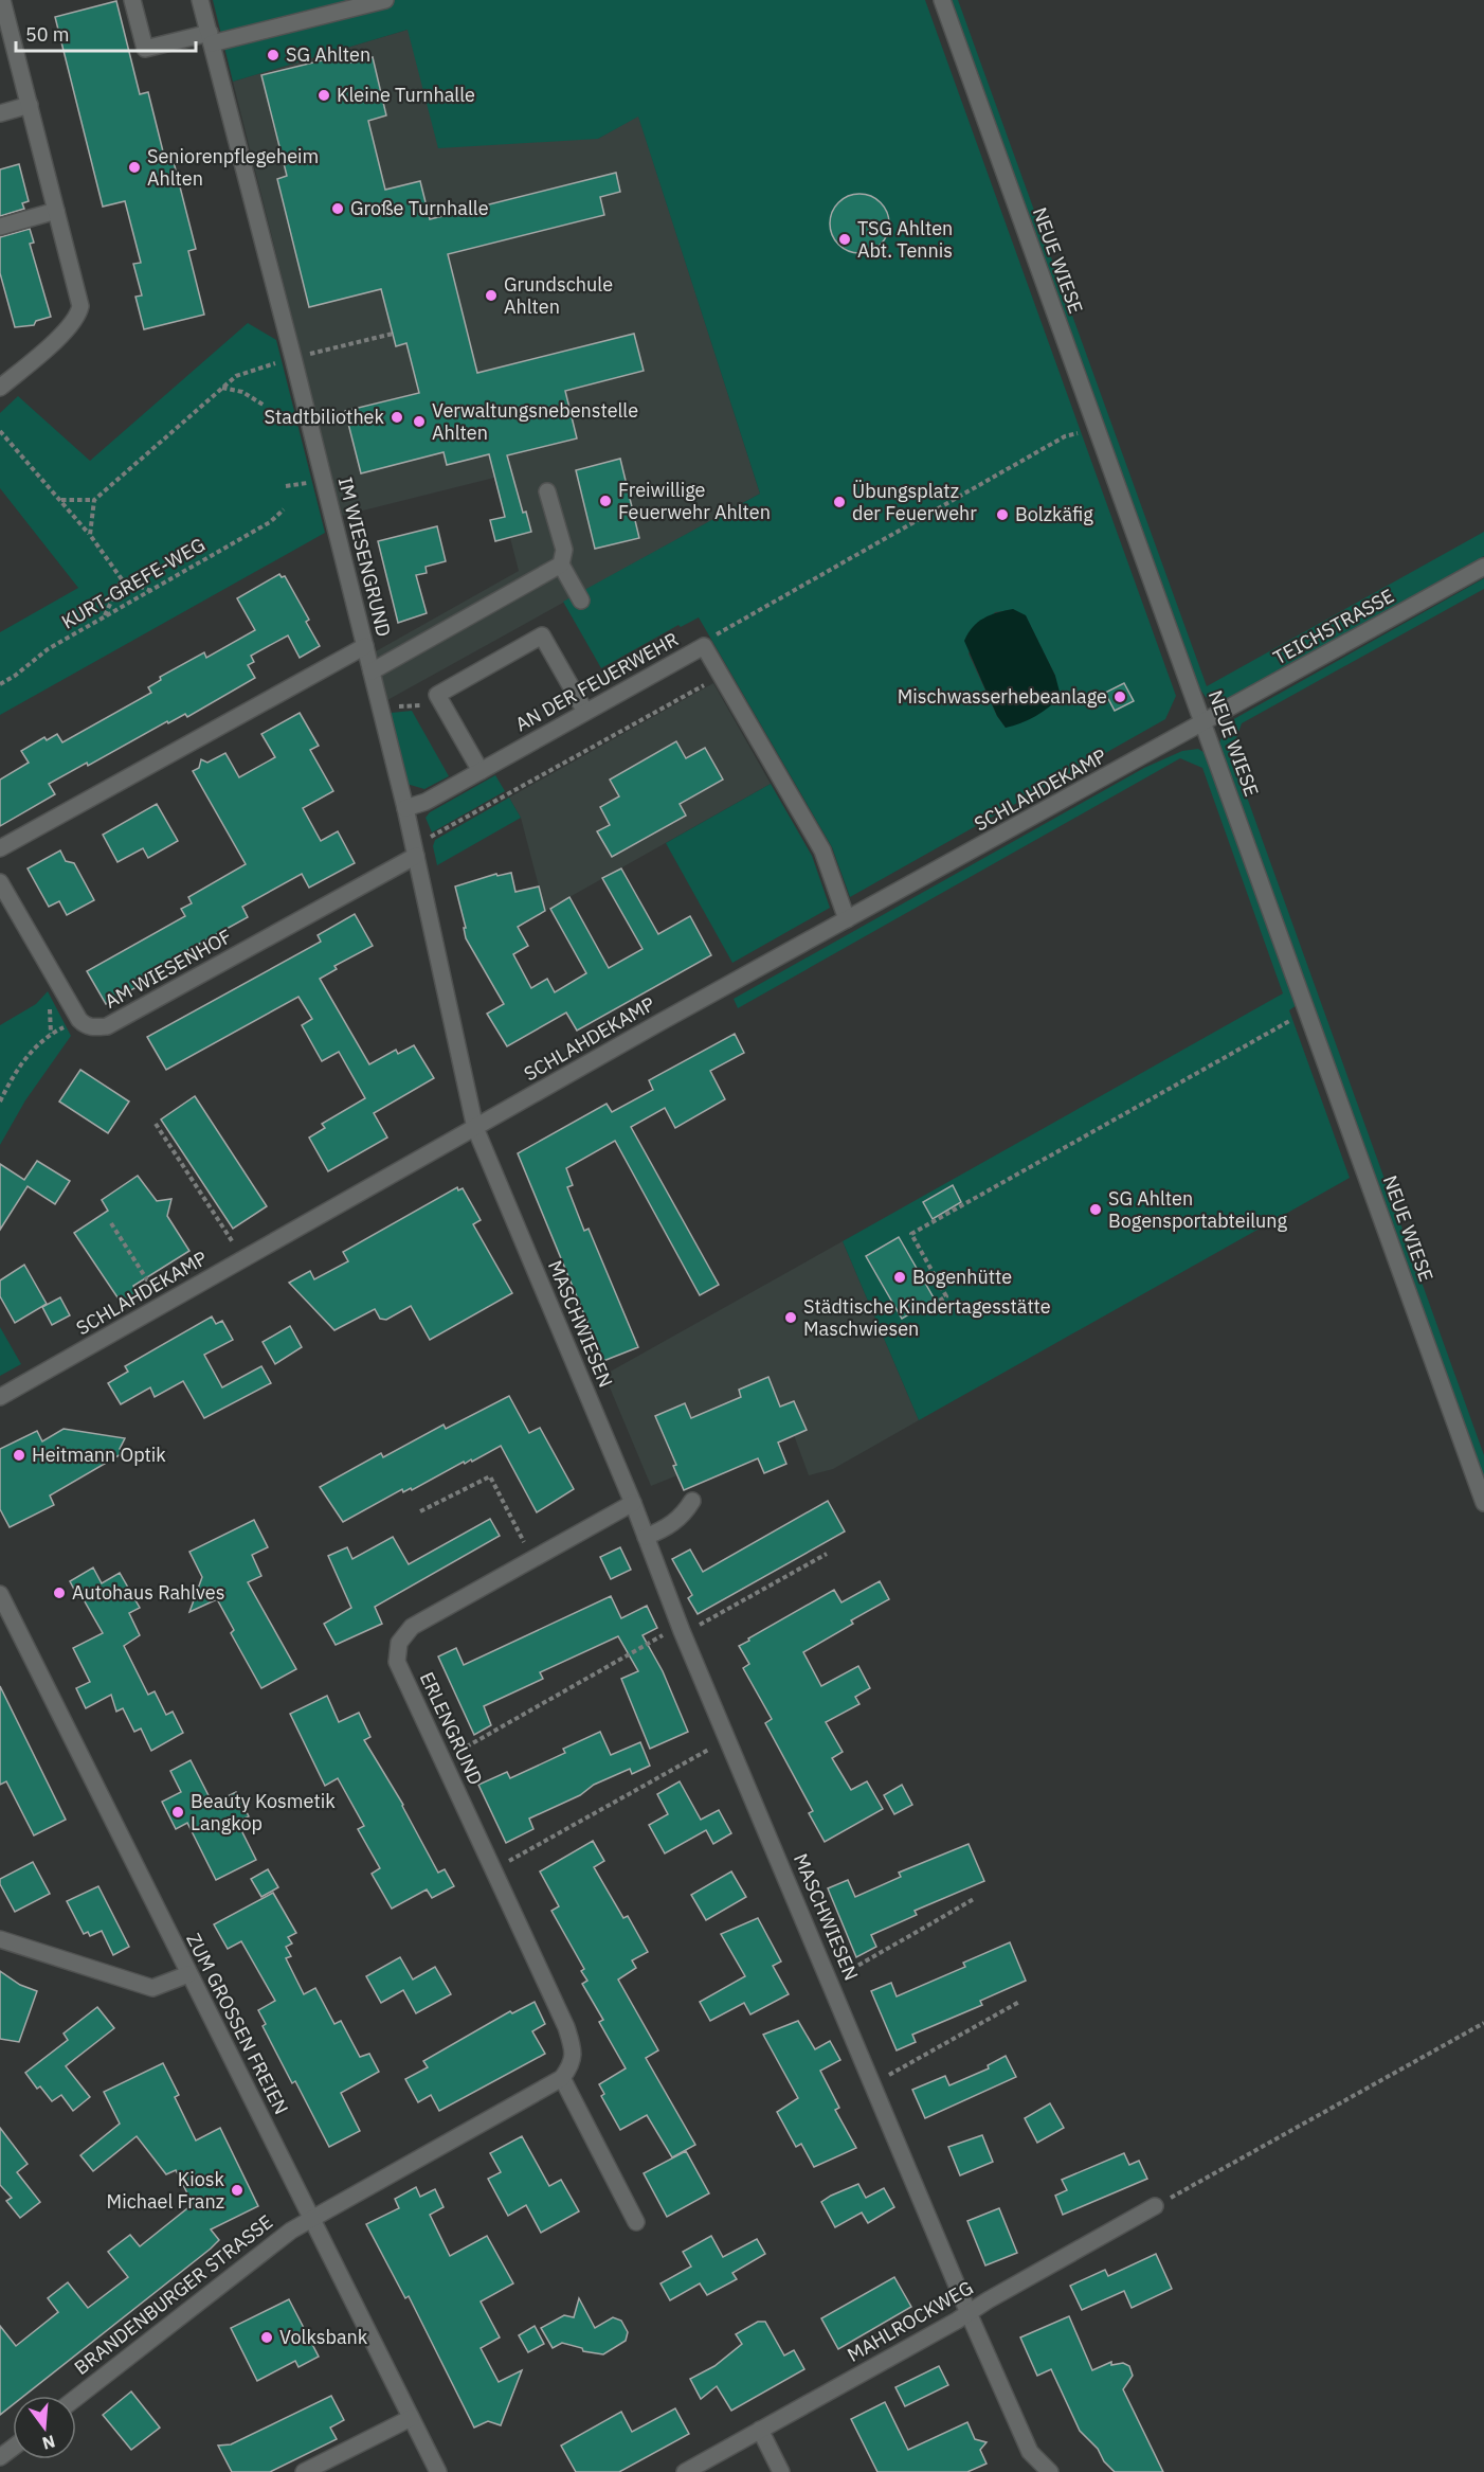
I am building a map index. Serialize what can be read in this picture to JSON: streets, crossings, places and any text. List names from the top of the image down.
{
  "streets": {
    "street": [
      "NEUE WIESE",
      "IM WIESENGRUND",
      "TEICHSTRASSE",
      "AN DER FEUERWEHR",
      "SCHLAHDEKAMP",
      "AM WIESENHOF",
      "MASCHWIESEN",
      "ERLENGRUND",
      "ZUM GROSSEN FREIEN",
      "BRANDENBURGER STRASSE",
      "MAHLROCKWEG"
    ],
    "path": ["KURT-GREFE-WEG"]
  },
  "crossings": [
    ["NEUE WIESE", "TEICHSTRASSE"],
    ["NEUE WIESE", "SCHLAHDEKAMP"],
    ["IM WIESENGRUND", "AN DER FEUERWEHR"],
    ["IM WIESENGRUND", "SCHLAHDEKAMP"],
    ["IM WIESENGRUND", "AM WIESENHOF"],
    ["IM WIESENGRUND", "MASCHWIESEN"],
    ["TEICHSTRASSE", "SCHLAHDEKAMP"],
    ["AN DER FEUERWEHR", "SCHLAHDEKAMP"],
    ["SCHLAHDEKAMP", "MASCHWIESEN"],
    ["MASCHWIESEN", "ERLENGRUND"],
    ["MASCHWIESEN", "MAHLROCKWEG"],
    ["ZUM GROSSEN FREIEN", "BRANDENBURGER STRASSE"]
  ],
  "places": [
    "SG Ahlten",
    "Kleine Turnhalle",
    "Seniorenpflegeheim Ahlten",
    "Große Turnhalle",
    "TSG Ahlten Abt. Tennis",
    "Grundschule Ahlten",
    "Stadtbiliothek",
    "Verwaltungsnebenstelle Ahlten",
    "Freiwillige Feuerwehr Ahlten",
    "Übungsplatz der Feuerwehr",
    "Bolzkäfig",
    "Mischwasserhebeanlage",
    "SG Ahlten Bogensportabteilung",
    "Bogenhütte",
    "Städtische Kindertagesstätte Maschwiesen",
    "Heitmann Optik",
    "Autohaus Rahlves",
    "Beauty Kosmetik Langkop",
    "Kiosk Michael Franz",
    "Volksbank"
  ],
  "scale_bar": "50 m",
  "north": "bottom"
}
